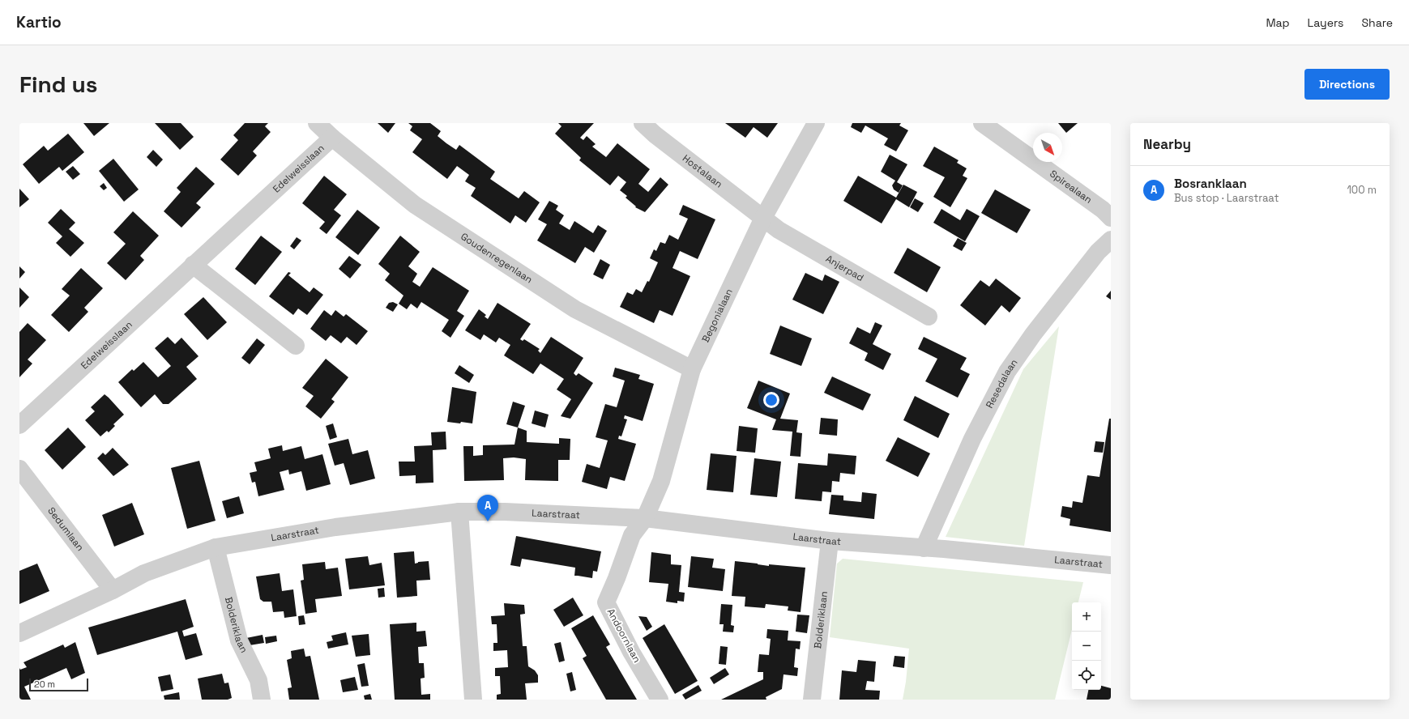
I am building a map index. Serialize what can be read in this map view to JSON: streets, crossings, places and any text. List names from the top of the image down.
{
  "streets": {
    "street": [
      "Edelweisslaan",
      "Hostalaan",
      "Spirealaan",
      "Goudenregenlaan",
      "Anjerpad",
      "Begonialaan",
      "Resedalaan",
      "Laarstraat",
      "Sedumlaan",
      "Bolderiklaan",
      "Andoornlaan"
    ]
  },
  "crossings": [
    ["Edelweisslaan", "Goudenregenlaan"],
    ["Hostalaan", "Anjerpad"],
    ["Hostalaan", "Begonialaan"],
    ["Goudenregenlaan", "Begonialaan"],
    ["Anjerpad", "Begonialaan"],
    ["Begonialaan", "Laarstraat"],
    ["Begonialaan", "Andoornlaan"],
    ["Resedalaan", "Laarstraat"],
    ["Laarstraat", "Sedumlaan"],
    ["Laarstraat", "Bolderiklaan"],
    ["Laarstraat", "Andoornlaan"]
  ],
  "scale_bar": "20 m",
  "north": "bottom right",
  "page": {
    "header": "Kartio",
    "nav": ["Map", "Layers", "Share"],
    "buttons": "Directions",
    "title": "Find us",
    "heading": "Nearby",
    "list": [
      {
        "mark": "A",
        "name": "Bosranklaan",
        "note": "Bus stop · Laarstraat",
        "value": "100 m"
      }
    ],
    "pins": "A",
    "map_buttons": ["+", "−"],
    "scale": "20 m"
  }
}
